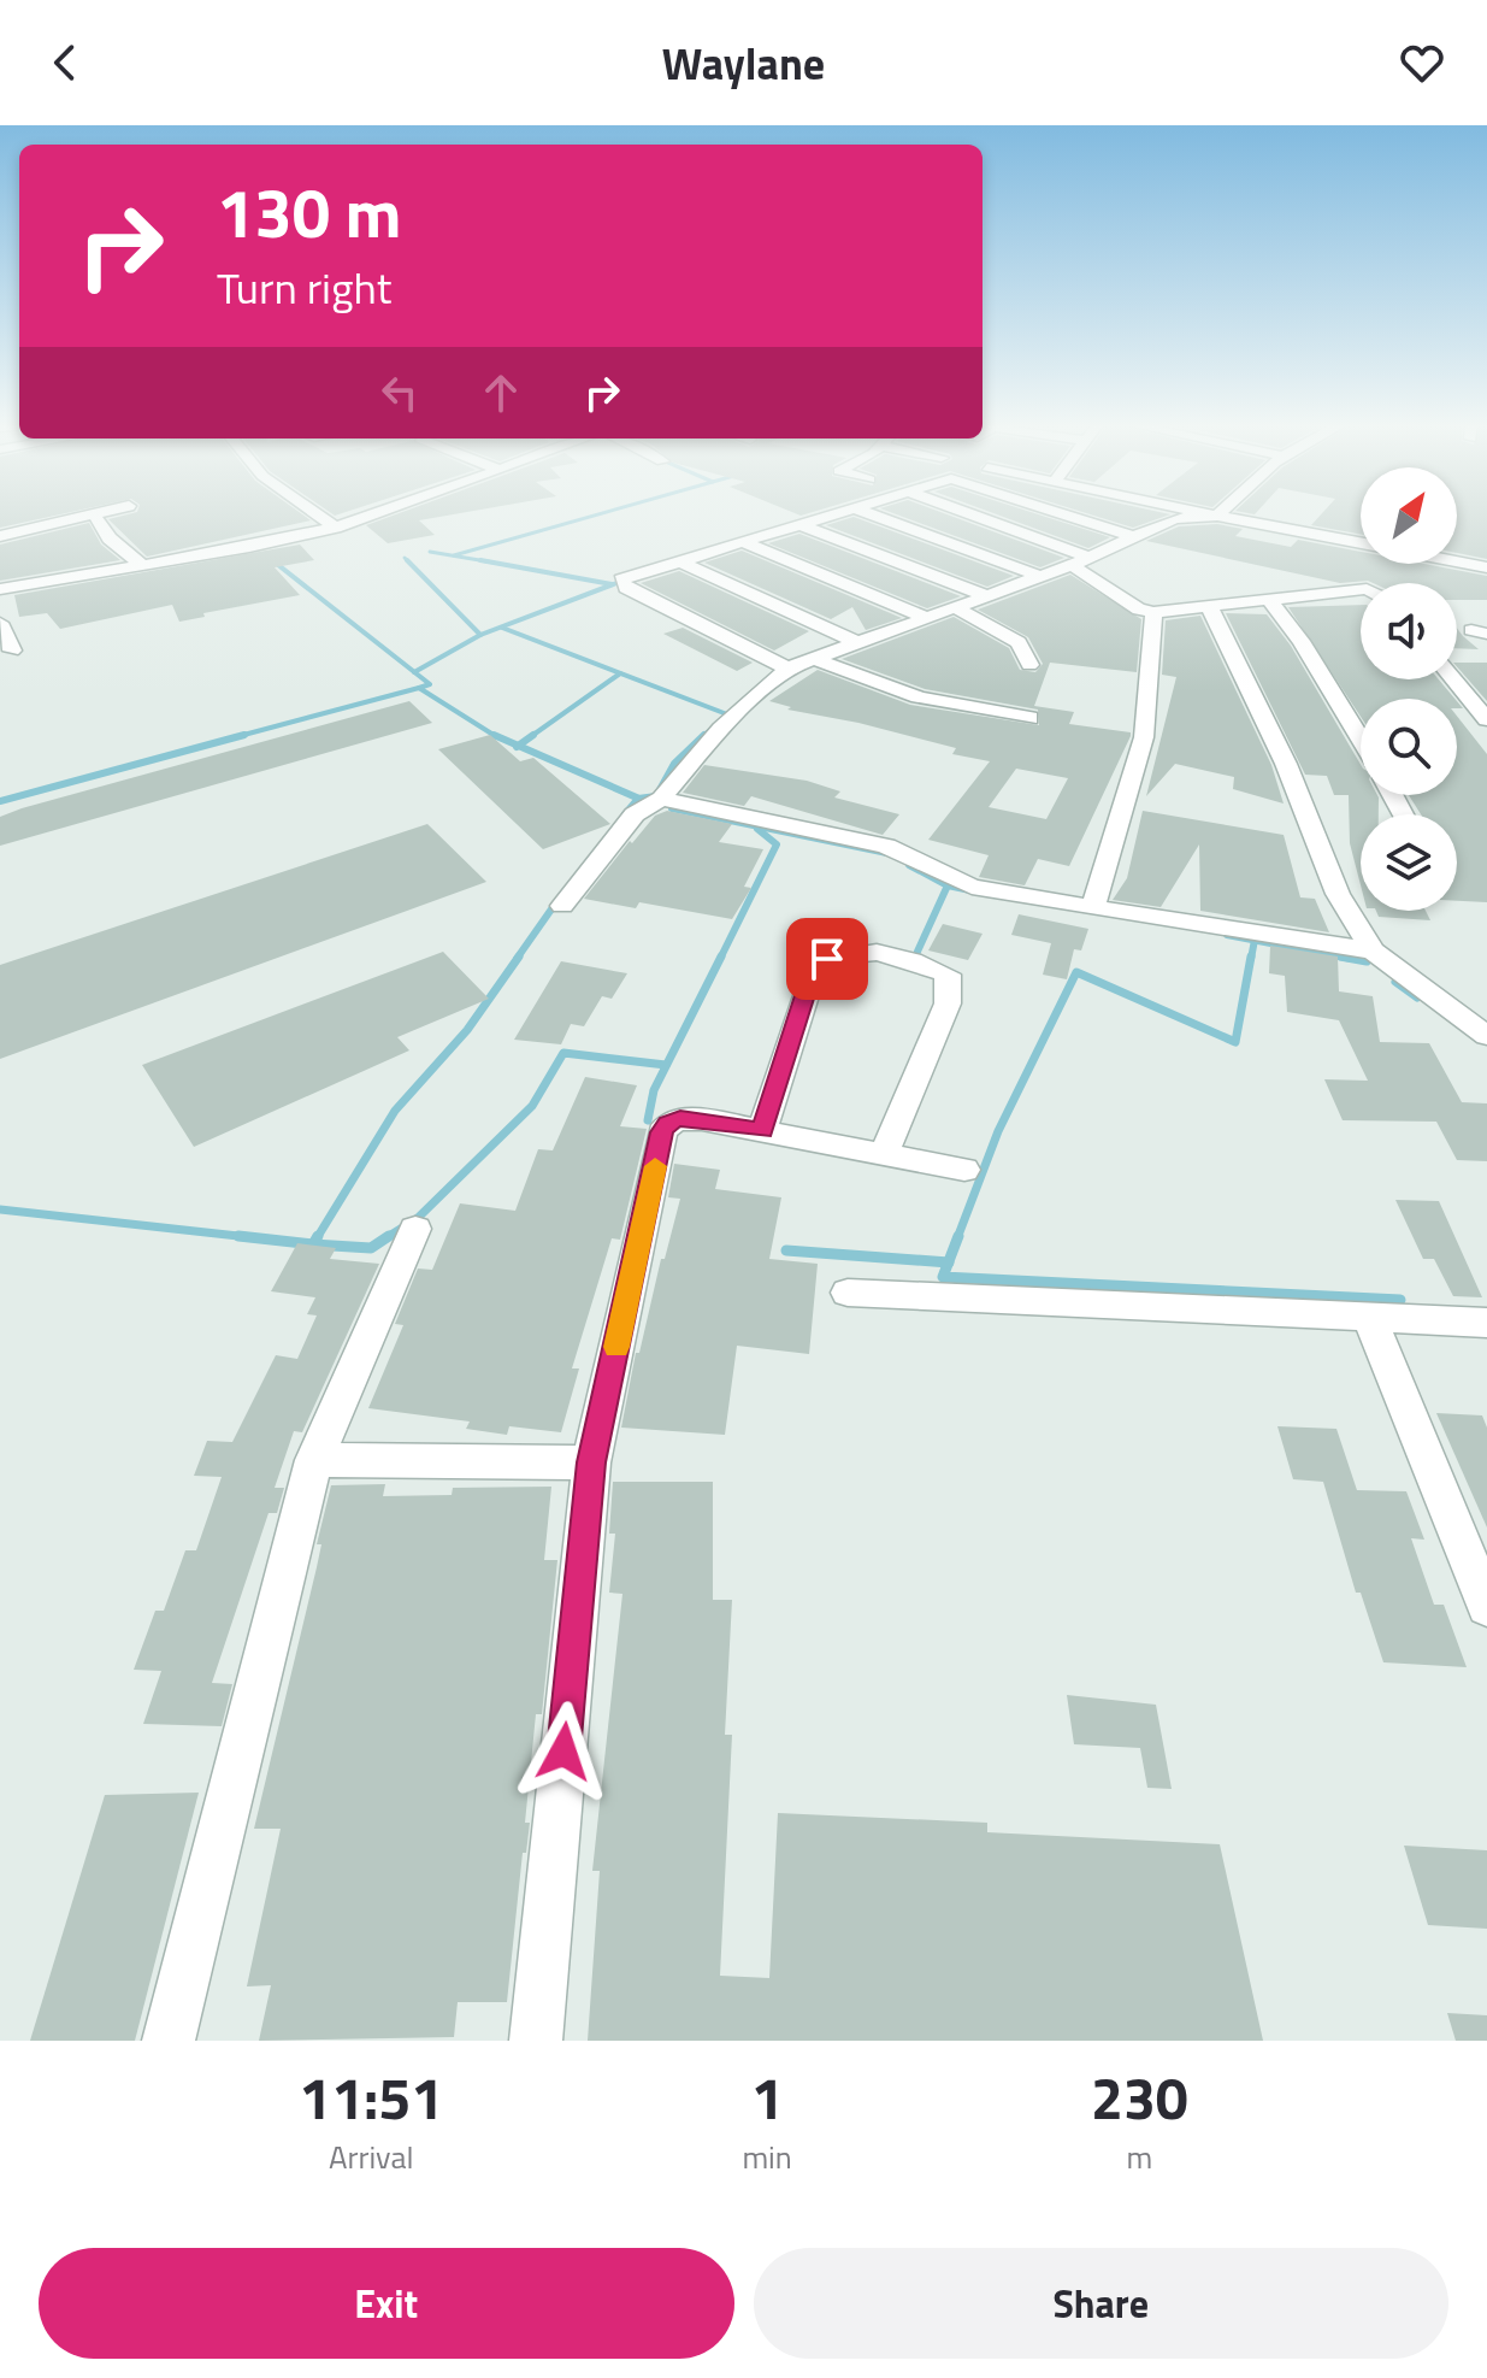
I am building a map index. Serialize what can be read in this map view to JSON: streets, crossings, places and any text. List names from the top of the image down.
{
  "north": "top right",
  "page": {
    "header": "Waylane",
    "turn": ["130 m", "Turn right"],
    "eta": [
      "11:51",
      "Arrival",
      "1",
      "min",
      "230",
      "m"
    ],
    "buttons": ["Exit", "Share"]
  }
}
